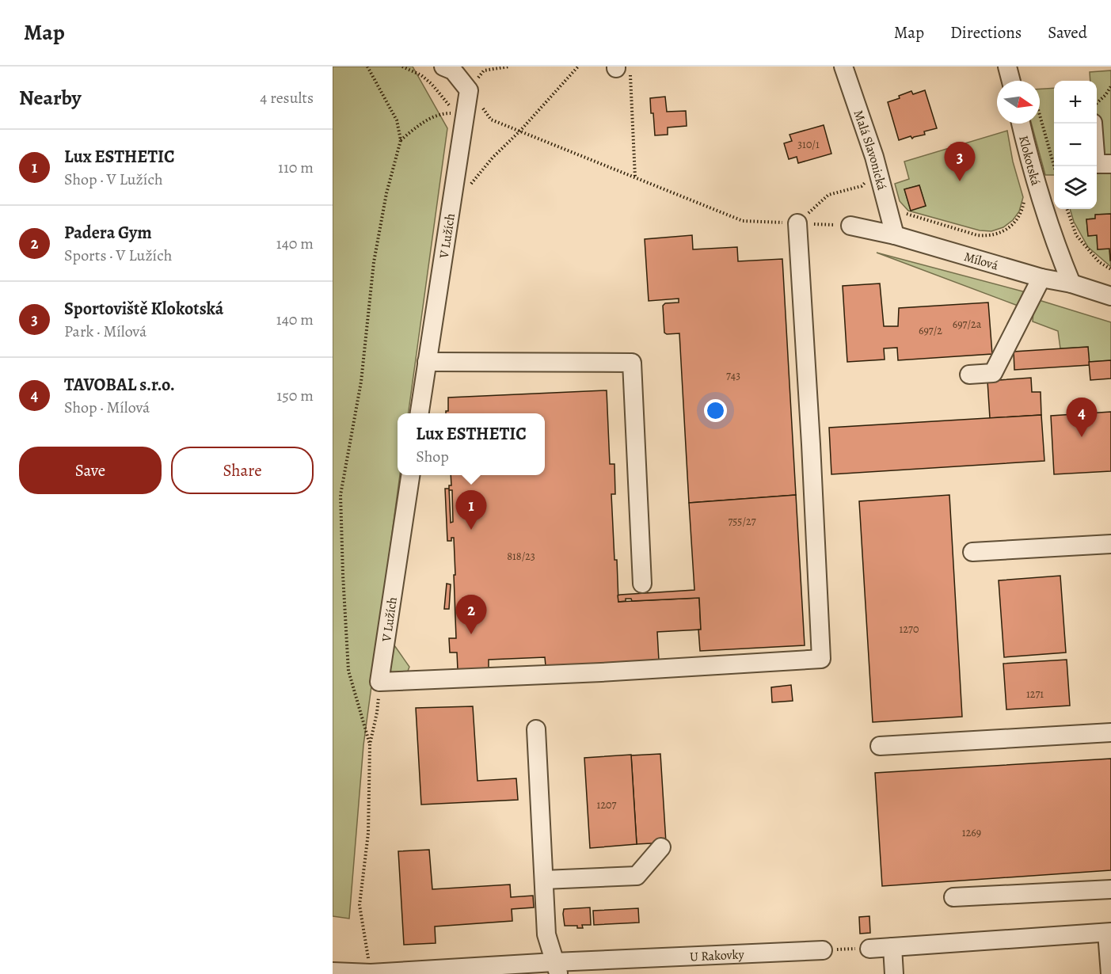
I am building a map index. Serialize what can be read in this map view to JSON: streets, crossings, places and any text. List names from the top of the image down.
{
  "streets": {
    "street": [
      "Malá Slavonická",
      "Klokotská",
      "V Lužích",
      "Mílová",
      "U Rakovky"
    ]
  },
  "crossings": [
    ["Malá Slavonická", "Mílová"],
    ["Klokotská", "Mílová"]
  ],
  "house_numbers": [
    "310/1",
    "697/2a",
    "697/2",
    "743",
    "755/27",
    "818/23",
    "1270",
    "1271",
    "1207",
    "1269"
  ],
  "north": "right",
  "page": {
    "header": "Map",
    "nav": ["Map", "Directions", "Saved"],
    "heading": ["Nearby", "4 results"],
    "map_buttons": ["+", "−"],
    "list": [
      {
        "mark": "1",
        "name": "Lux ESTHETIC",
        "note": "Shop · V Lužích",
        "value": "110 m"
      },
      {
        "mark": "2",
        "name": "Padera Gym",
        "note": "Sports · V Lužích",
        "value": "140 m"
      },
      {
        "mark": "3",
        "name": "Sportoviště Klokotská",
        "note": "Park · Mílová",
        "value": "140 m"
      },
      {
        "mark": "4",
        "name": "TAVOBAL s.r.o.",
        "note": "Shop · Mílová",
        "value": "150 m"
      }
    ],
    "pins": [
      "3",
      "4",
      "1",
      "2"
    ],
    "popup": ["Lux ESTHETIC", "Shop"],
    "buttons": ["Save", "Share"]
  }
}
